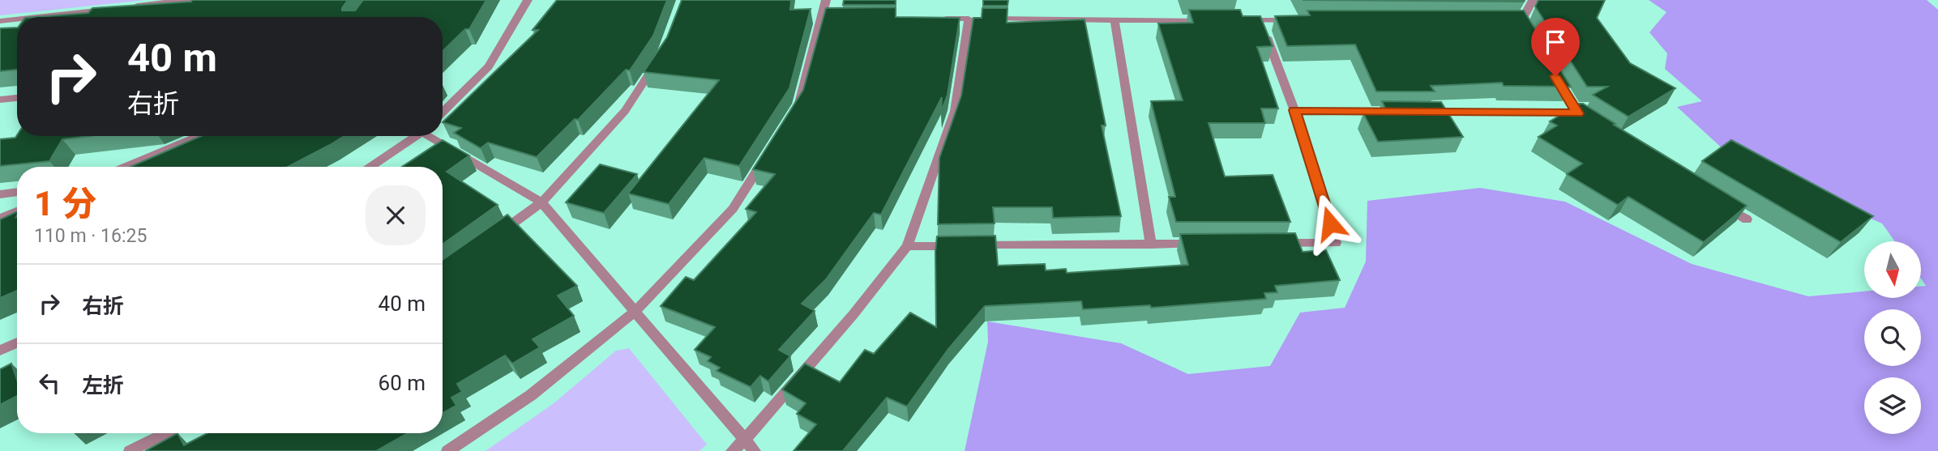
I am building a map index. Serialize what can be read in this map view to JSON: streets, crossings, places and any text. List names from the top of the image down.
{
  "north": "bottom",
  "page": {
    "turn": ["40 m", "右折"],
    "heading": ["1 分", "110 m · 16:25"],
    "list": [
      {
        "name": "右折",
        "value": "40 m"
      },
      {
        "name": "左折",
        "value": "60 m"
      }
    ]
  }
}
